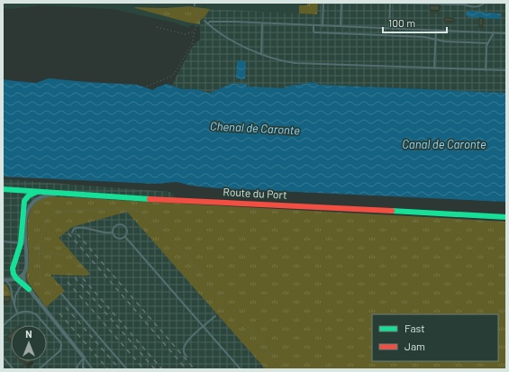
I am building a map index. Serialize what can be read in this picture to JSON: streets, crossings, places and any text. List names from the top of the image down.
{
  "streets": {
    "street": ["Route du Port"]
  },
  "water": ["Chenal de Caronte", "Canal de Caronte"],
  "legend": ["Fast", "Jam"],
  "scale_bar": "100 m",
  "north": "top"
}
